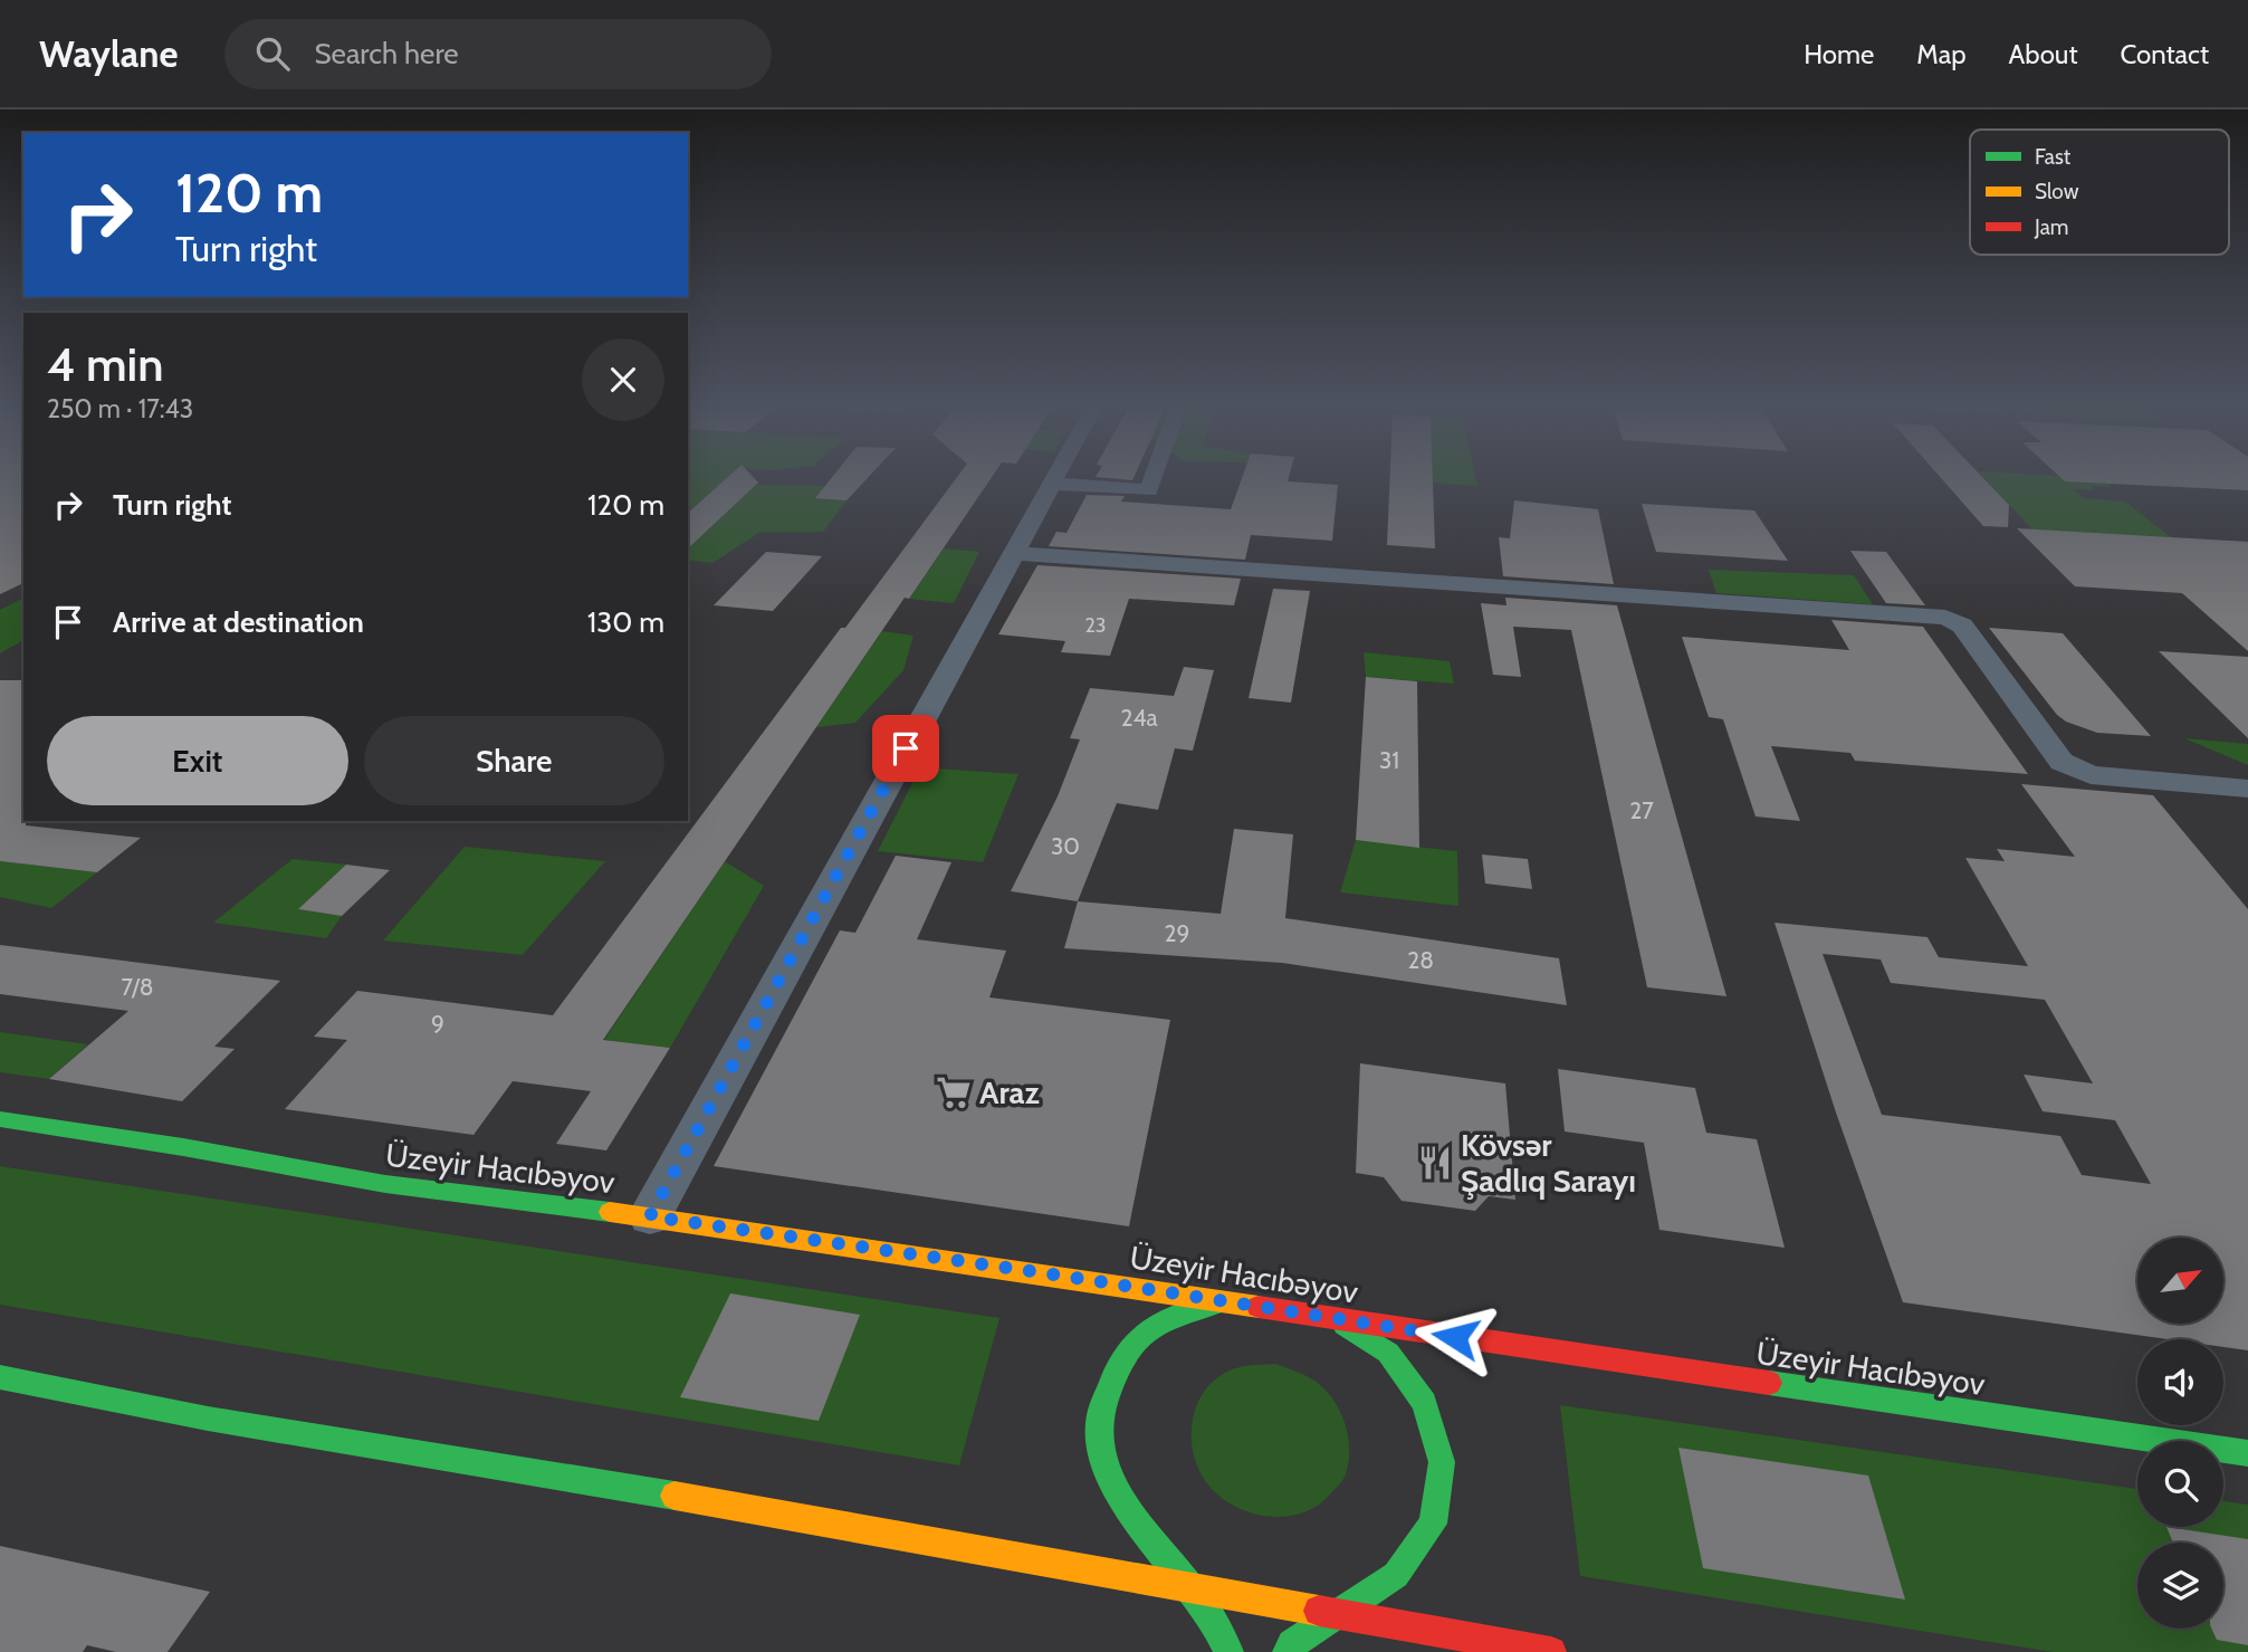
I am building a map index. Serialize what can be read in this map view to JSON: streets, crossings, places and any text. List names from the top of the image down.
{
  "streets": {
    "main road": ["Üzeyir Hacıbəyov"]
  },
  "places": {
    "supermarket": ["Araz"],
    "restaurant": ["Kövsər Şadlıq Sarayı"]
  },
  "house_numbers": [
    "23",
    "24a",
    "31",
    "27",
    "30",
    "29",
    "28",
    "7/8",
    "9"
  ],
  "legend": ["Fast", "Slow", "Jam"],
  "north": "top right",
  "page": {
    "header": "Waylane",
    "search": "Search here",
    "nav": [
      "Home",
      "Map",
      "About",
      "Contact"
    ],
    "turn": ["120 m", "Turn right"],
    "heading": ["4 min", "250 m · 17:43"],
    "list": [
      {
        "name": "Turn right",
        "value": "120 m"
      },
      {
        "name": "Arrive at destination",
        "value": "130 m"
      }
    ],
    "buttons": ["Exit", "Share"]
  }
}
